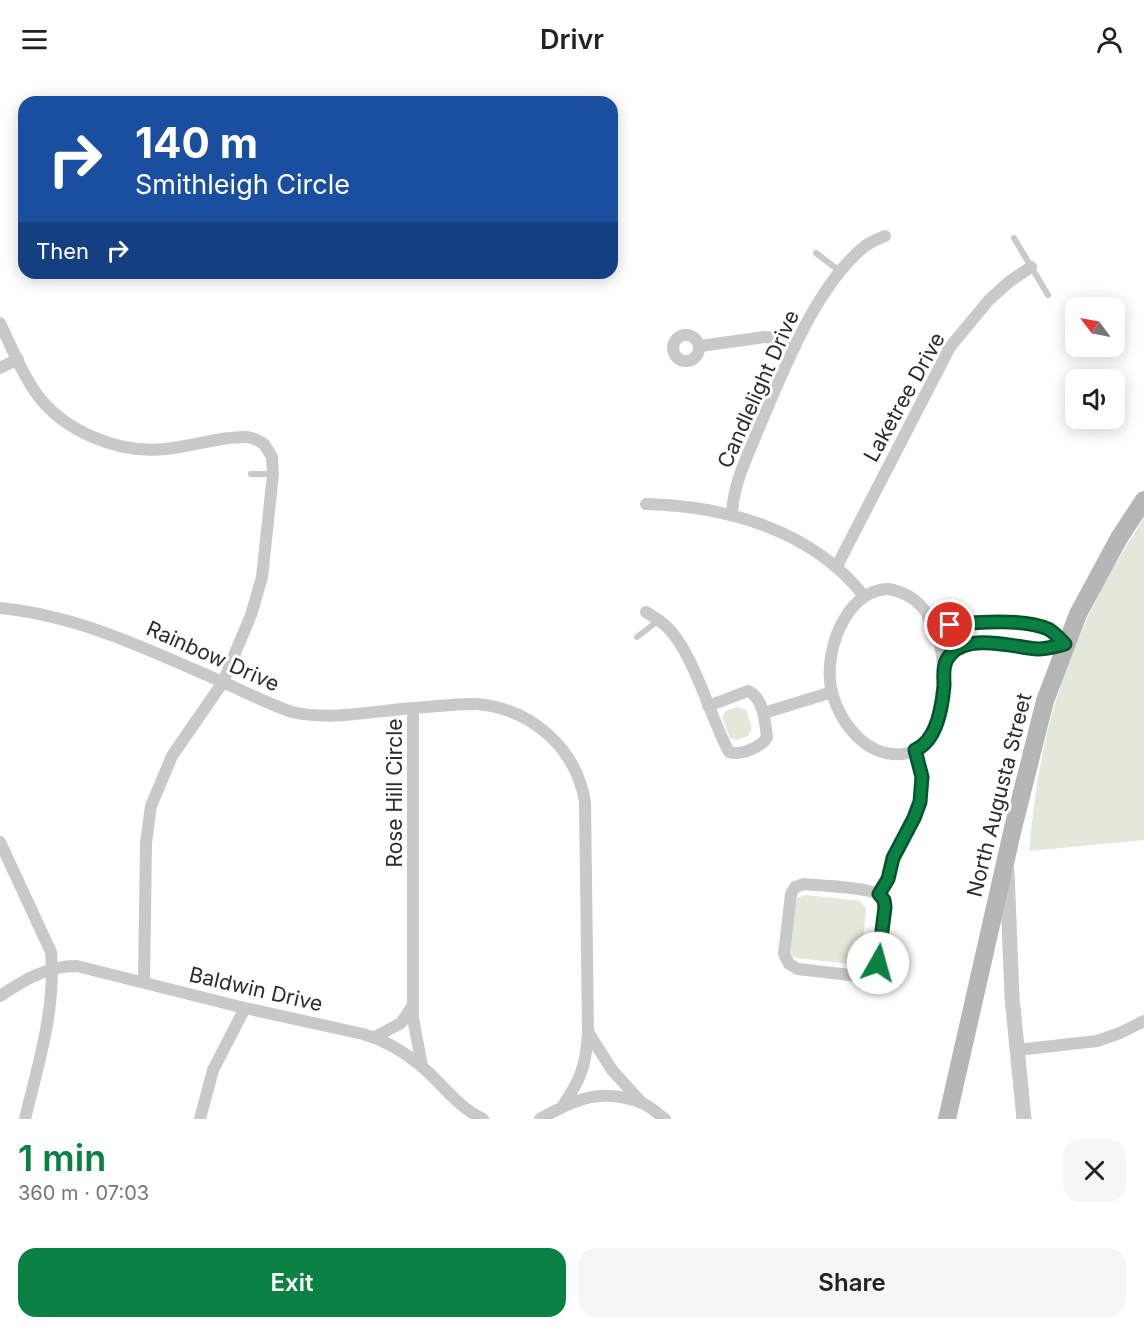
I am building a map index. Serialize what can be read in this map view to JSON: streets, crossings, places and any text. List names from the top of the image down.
{
  "streets": {
    "main road": ["North Augusta Street"],
    "street": [
      "Candlelight Drive",
      "Laketree Drive",
      "Rainbow Drive",
      "Rose Hill Circle",
      "Baldwin Drive"
    ]
  },
  "crossings": [
    ["Rainbow Drive", "Rose Hill Circle"],
    ["Rose Hill Circle", "Baldwin Drive"]
  ],
  "north": "top left",
  "page": {
    "header": "Drivr",
    "turn": ["140 m", "Smithleigh Circle"],
    "then": "Then",
    "heading": ["1 min", "360 m · 07:03"],
    "buttons": ["Exit", "Share"]
  }
}
